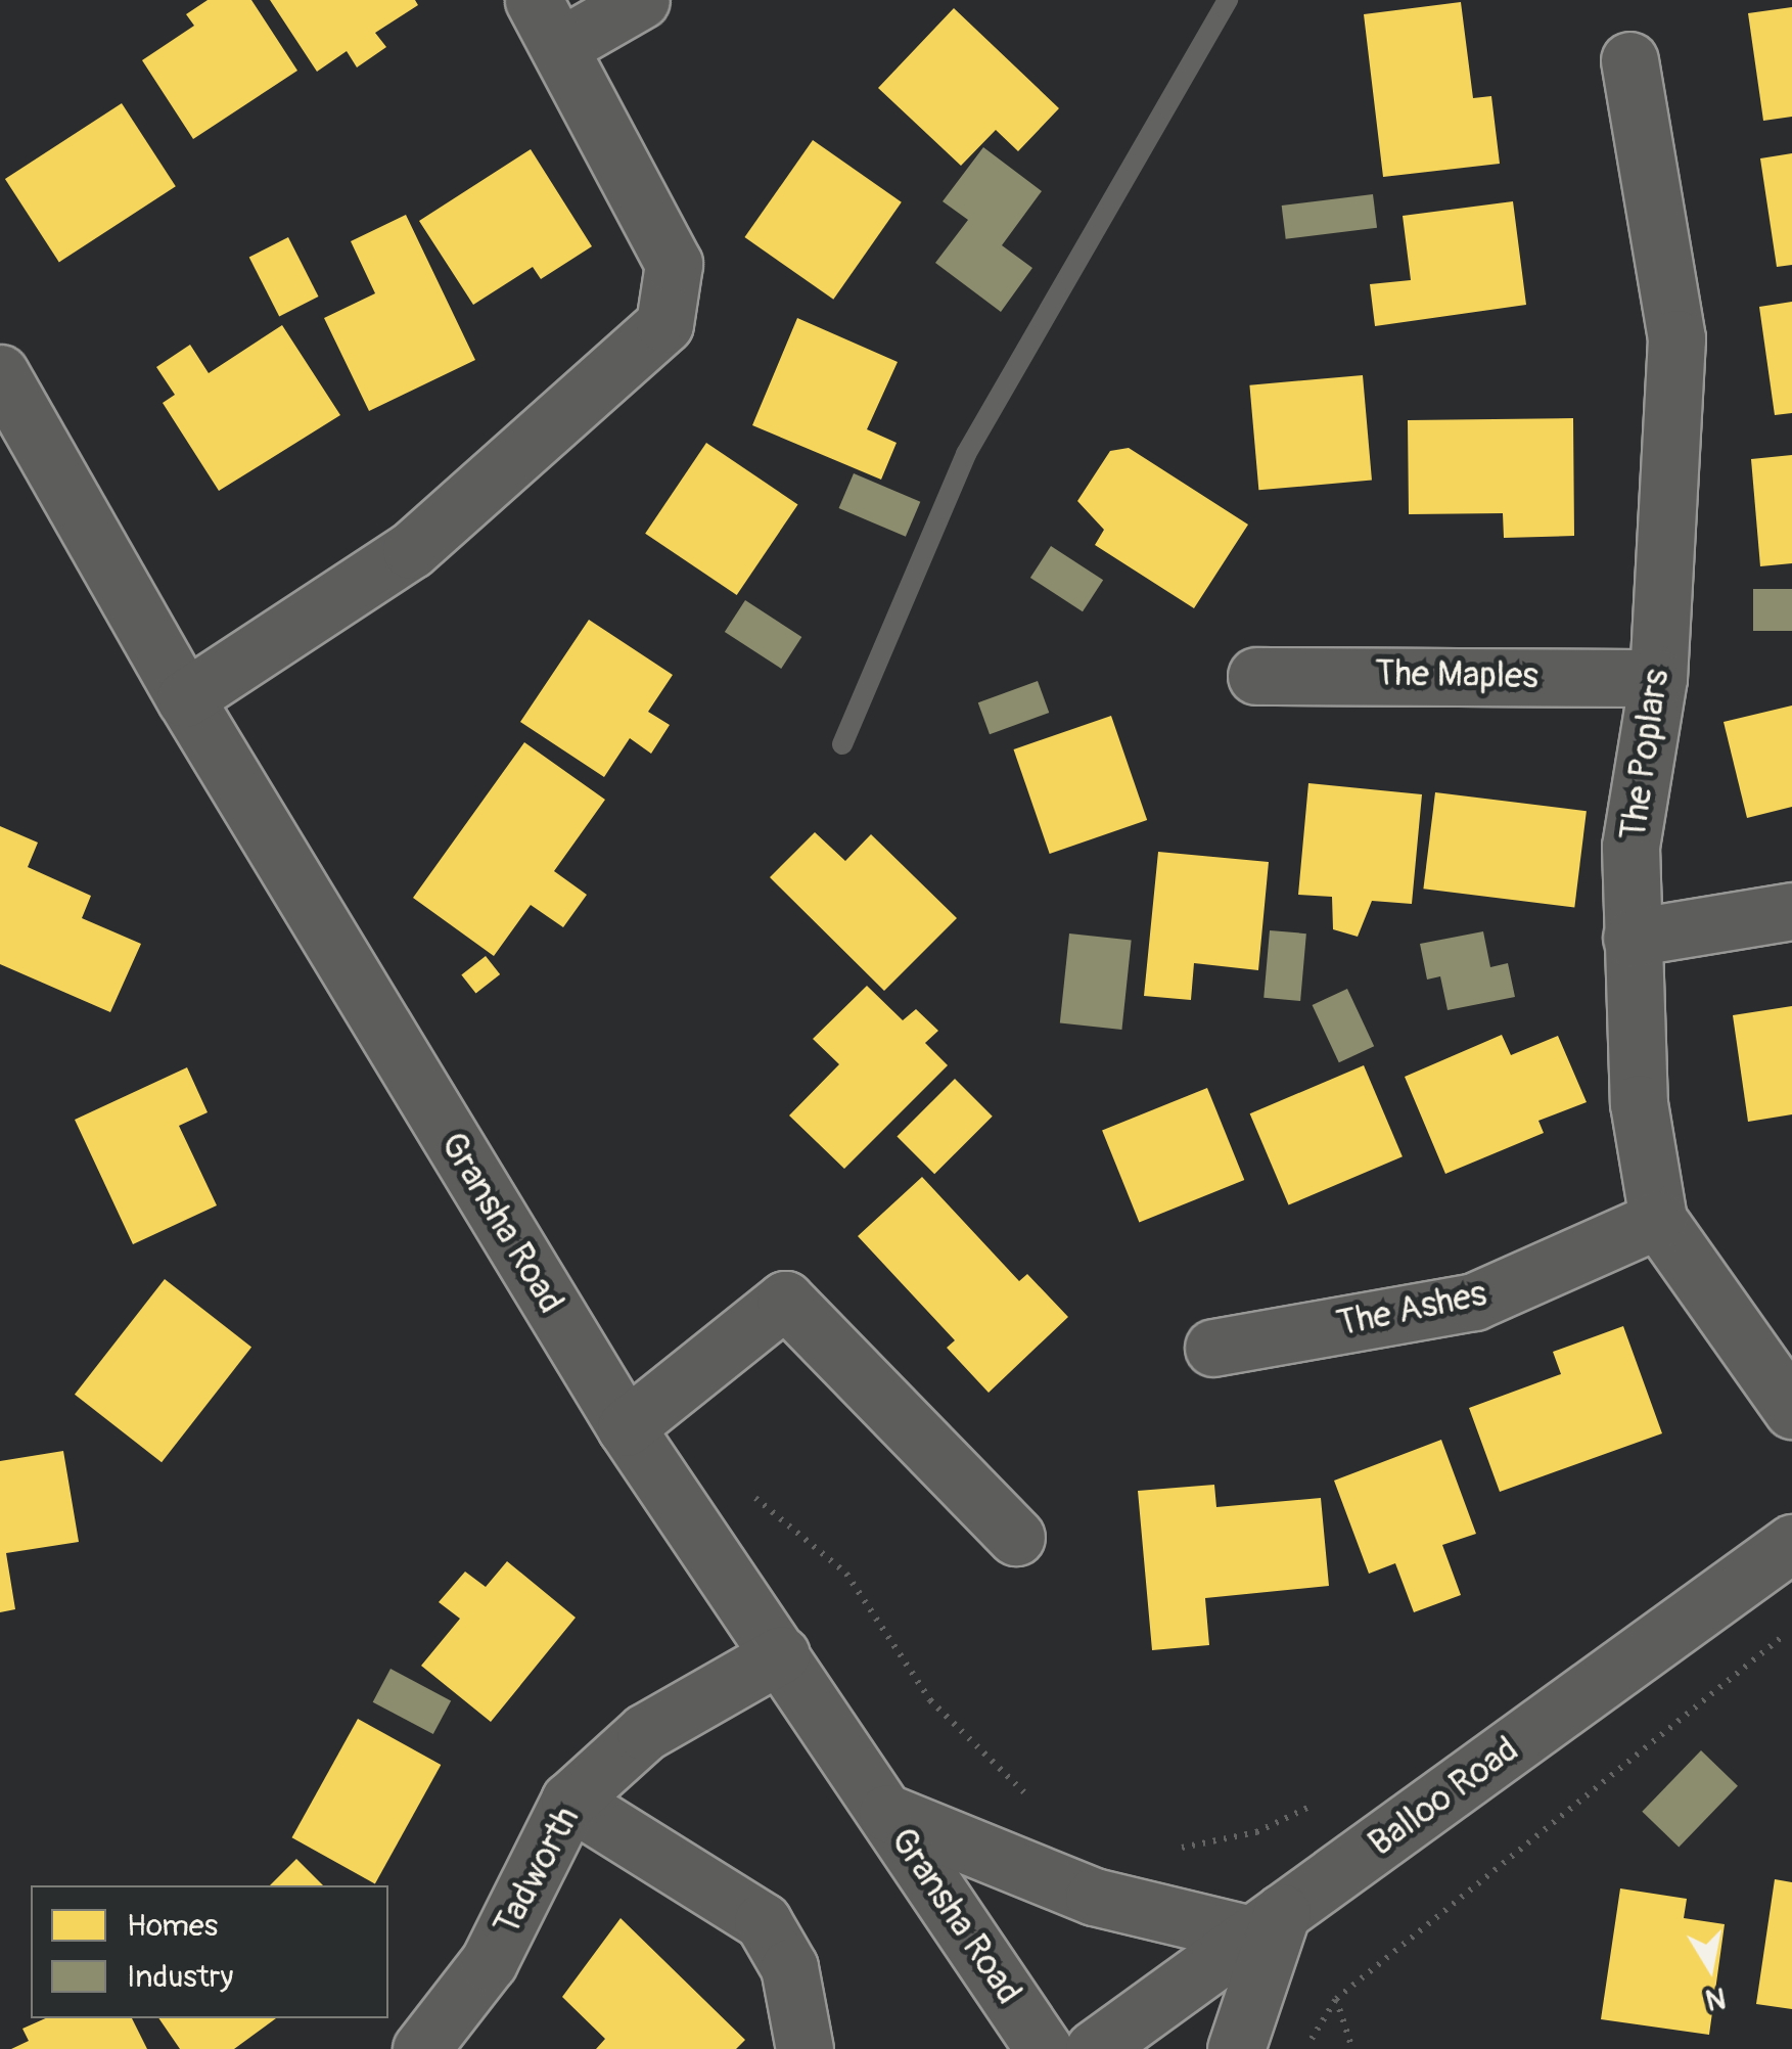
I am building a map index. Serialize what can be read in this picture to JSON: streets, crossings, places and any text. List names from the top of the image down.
{
  "streets": {
    "street": [
      "The Maples",
      "The Poplars",
      "Gransha Road",
      "The Ashes",
      "Balloo Road",
      "Tadworth"
    ]
  },
  "crossings": [
    ["The Maples", "The Poplars"],
    ["The Poplars", "The Ashes"],
    ["Gransha Road", "Tadworth"]
  ],
  "legend": ["Homes", "Industry"],
  "north": "bottom"
}
